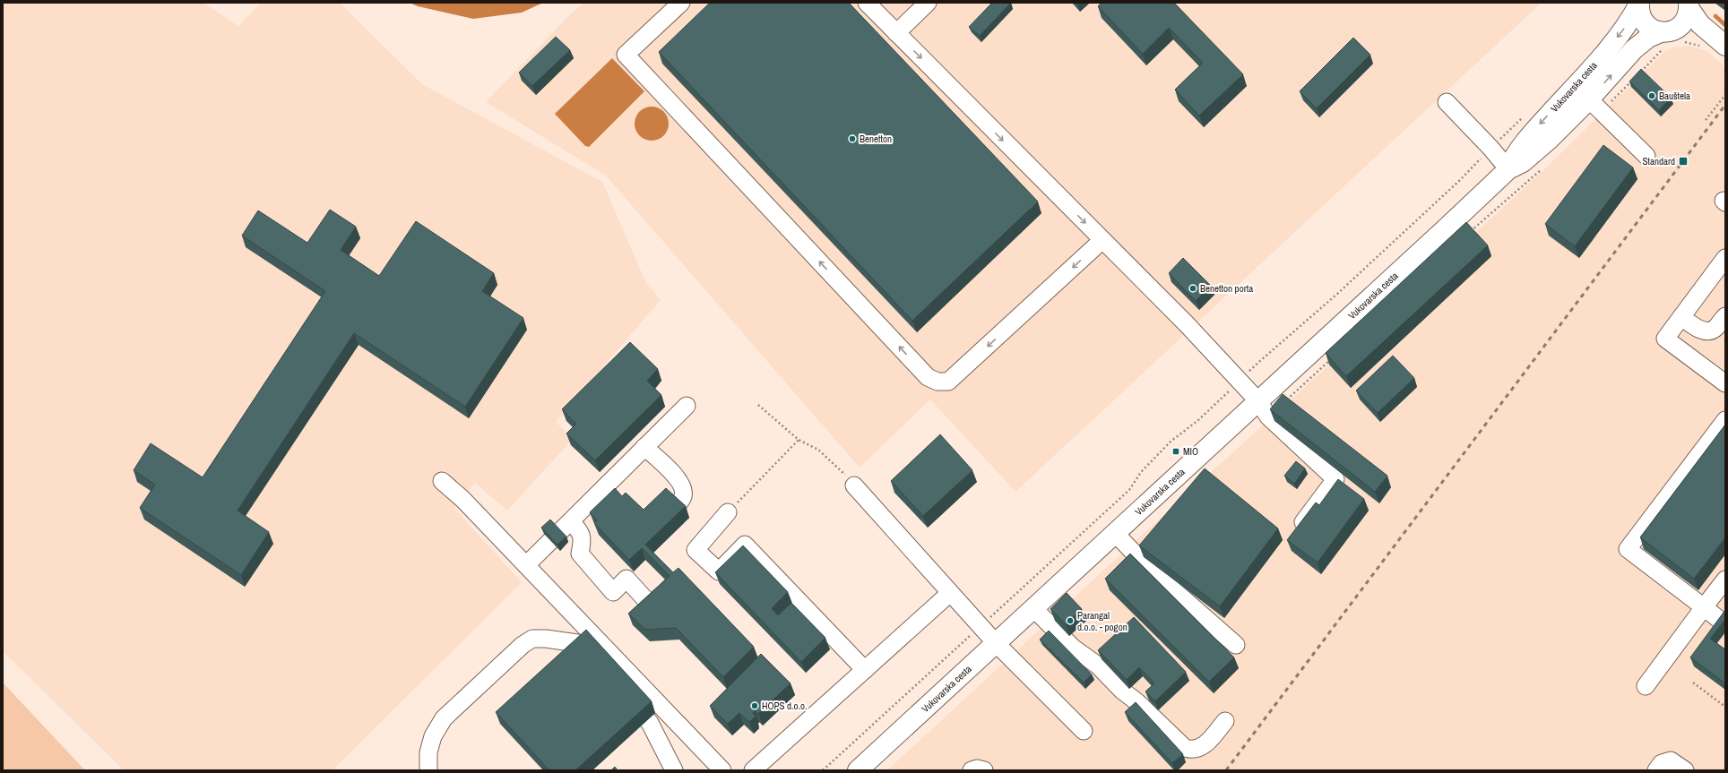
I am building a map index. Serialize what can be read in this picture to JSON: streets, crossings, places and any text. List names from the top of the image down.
{
  "streets": {
    "main road": ["Vukovarska cesta"]
  },
  "places": {
    "other": [
      "Bauštela",
      "Benetton",
      "Benetton porta",
      "Parangal d.o.o. - pogon",
      "HOPS d.o.o."
    ],
    "transit": ["Standard", "MIO"]
  }
}
